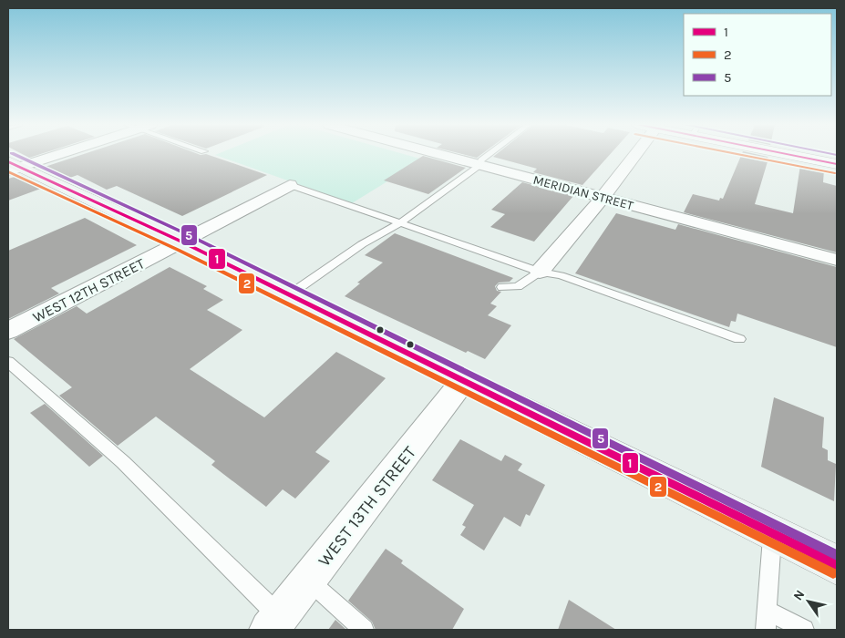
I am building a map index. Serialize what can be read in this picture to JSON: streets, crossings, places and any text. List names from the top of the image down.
{
  "streets": {
    "street": ["MERIDIAN STREET", "WEST 12TH STREET", "WEST 13TH STREET"]
  },
  "lines": ["transit line 1", "transit line 2", "transit line 5"],
  "legend": ["1", "2", "5"],
  "north": "top left"
}
